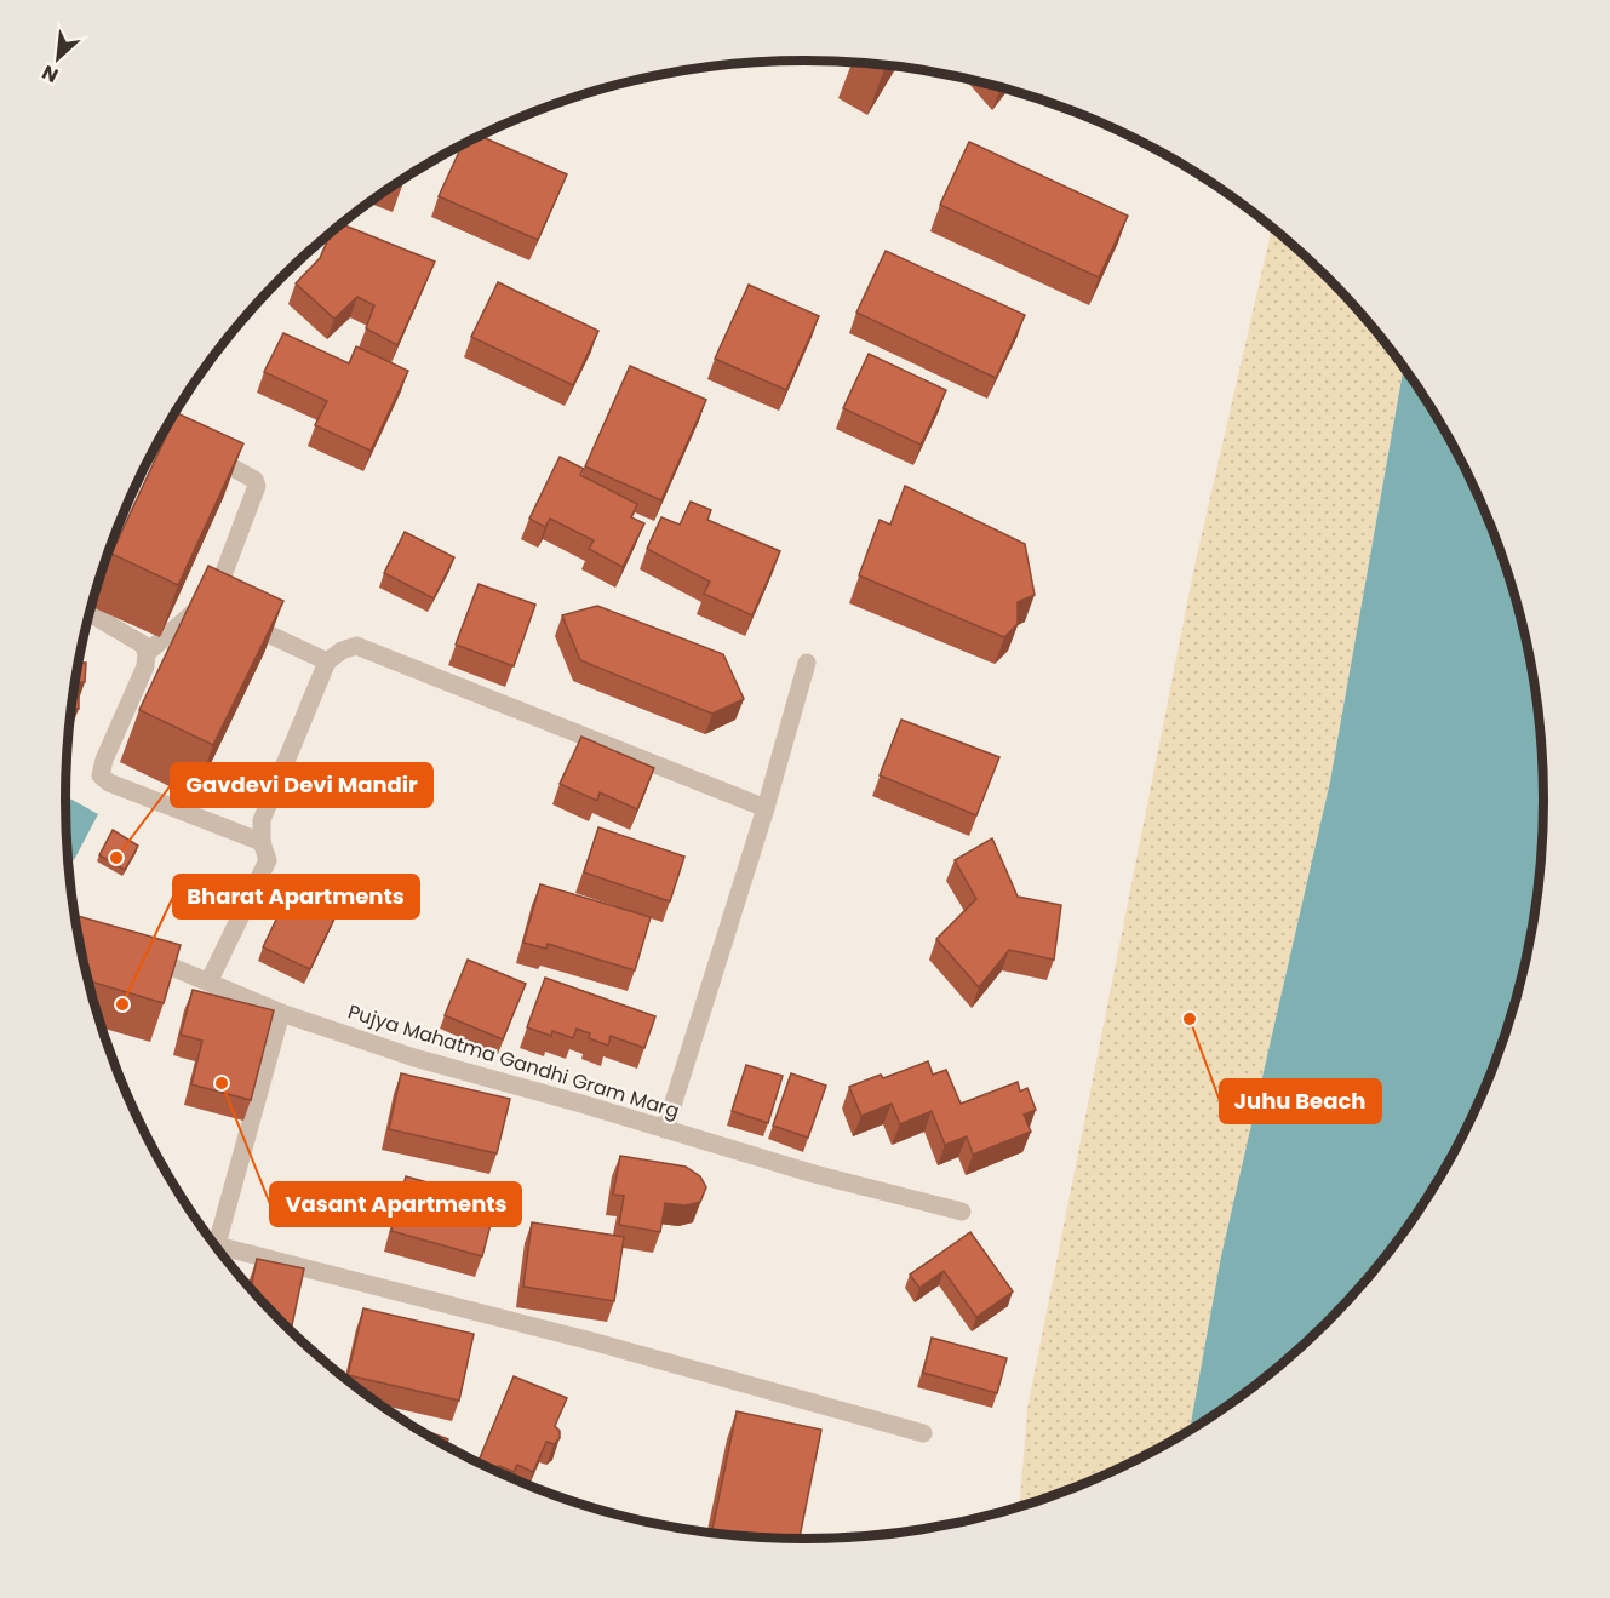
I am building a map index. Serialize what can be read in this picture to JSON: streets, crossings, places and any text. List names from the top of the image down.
{
  "streets": {
    "street": ["Pujya Mahatma Gandhi Gram Marg"]
  },
  "places": [
    "Gavdevi Devi Mandir",
    "Bharat Apartments",
    "Juhu Beach",
    "Vasant Apartments"
  ],
  "north": "bottom left"
}
